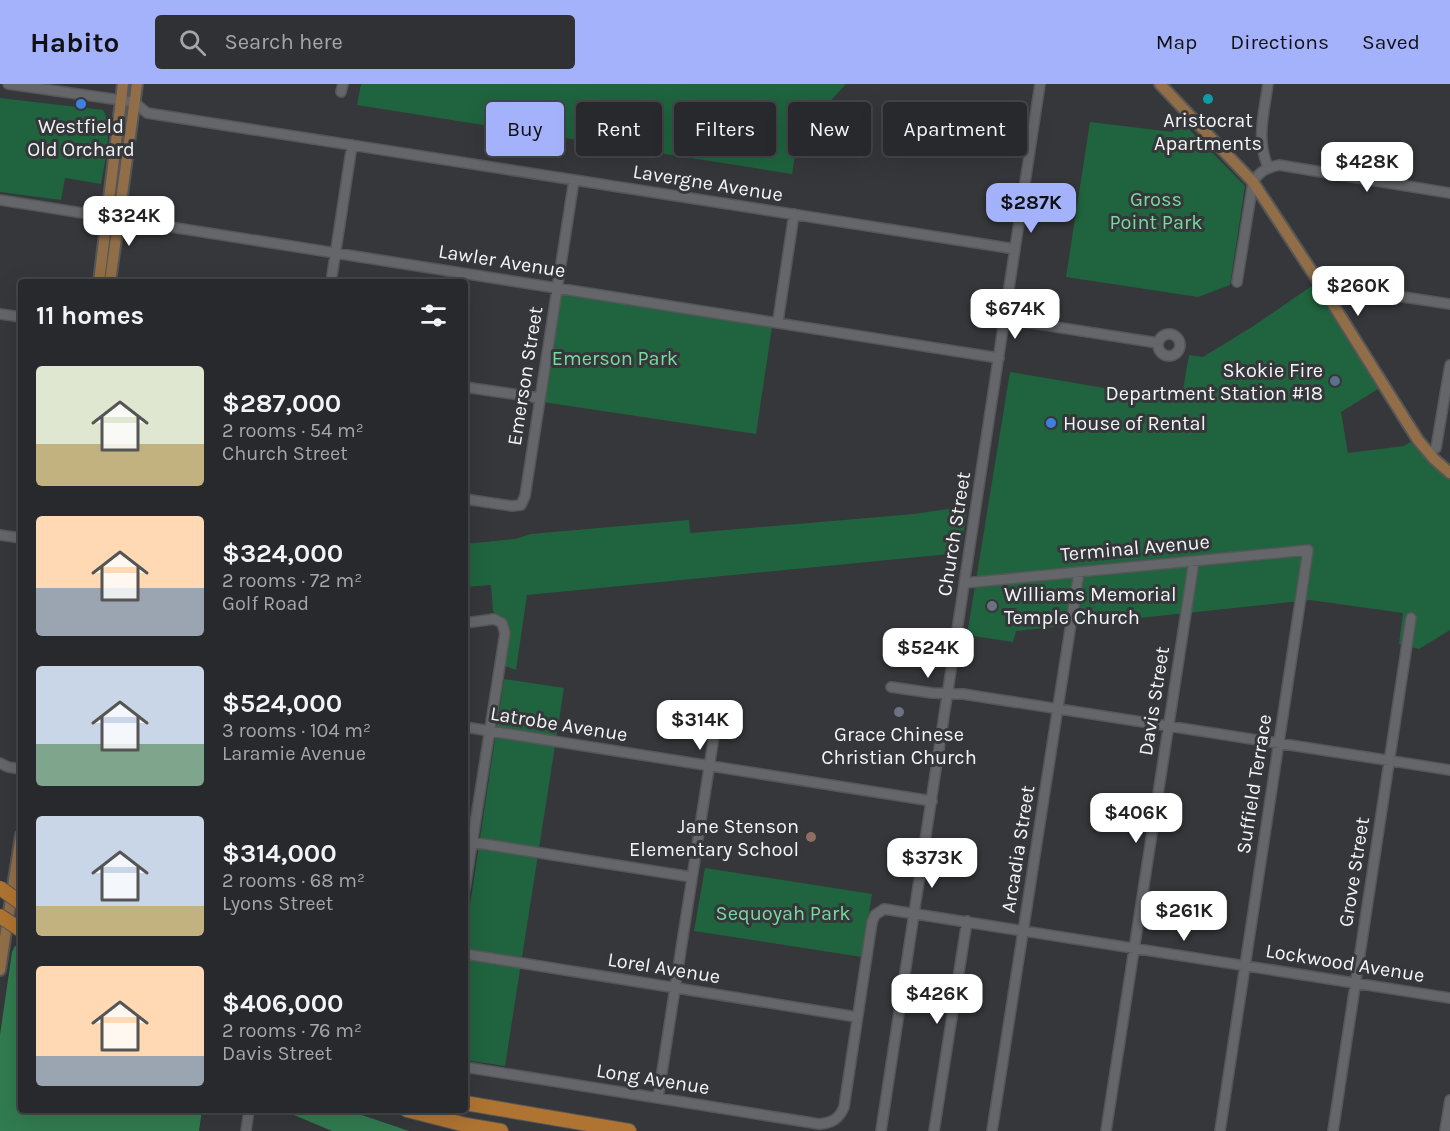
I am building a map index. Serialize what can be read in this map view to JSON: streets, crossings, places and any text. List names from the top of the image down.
{
  "streets": {
    "street": [
      "Lavergne Avenue",
      "Lawler Avenue",
      "Emerson Street",
      "Church Street",
      "Terminal Avenue",
      "Davis Street",
      "Latrobe Avenue",
      "Suffield Terrace",
      "Arcadia Street",
      "Grove Street",
      "Lockwood Avenue",
      "Lorel Avenue",
      "Long Avenue"
    ]
  },
  "crossings": [
    ["Lavergne Avenue", "Emerson Street"],
    ["Lavergne Avenue", "Church Street"],
    ["Lawler Avenue", "Emerson Street"],
    ["Lawler Avenue", "Church Street"],
    ["Church Street", "Terminal Avenue"],
    ["Church Street", "Latrobe Avenue"],
    ["Church Street", "Lockwood Avenue"],
    ["Terminal Avenue", "Davis Street"],
    ["Terminal Avenue", "Suffield Terrace"],
    ["Terminal Avenue", "Arcadia Street"],
    ["Davis Street", "Lockwood Avenue"],
    ["Suffield Terrace", "Lockwood Avenue"],
    ["Arcadia Street", "Lockwood Avenue"],
    ["Grove Street", "Lockwood Avenue"],
    ["Lockwood Avenue", "Lorel Avenue"],
    ["Lockwood Avenue", "Long Avenue"]
  ],
  "parks": ["Gross Point Park", "Emerson Park", "Sequoyah Park"],
  "places": [
    "Aristocrat Apartments",
    "Westfield Old Orchard",
    "Skokie Fire Department Station #18",
    "House of Rental",
    "Williams Memorial Temple Church",
    "Grace Chinese Christian Church",
    "Jane Stenson Elementary School"
  ],
  "page": {
    "header": "Habito",
    "search": "Search here",
    "nav": ["Map", "Directions", "Saved"],
    "chip": [
      "Buy",
      "Rent",
      "Filters",
      "New",
      "Apartment"
    ],
    "price": [
      "$428K",
      "$287K",
      "$324K",
      "$260K",
      "$674K",
      "$524K",
      "$314K",
      "$406K",
      "$373K",
      "$261K",
      "$426K"
    ],
    "heading": "11 homes",
    "list": [
      {
        "name": "$287,000",
        "note": "2 rooms · 54 m² · Church Street"
      },
      {
        "name": "$324,000",
        "note": "2 rooms · 72 m² · Golf Road"
      },
      {
        "name": "$524,000",
        "note": "3 rooms · 104 m² · Laramie Avenue"
      },
      {
        "name": "$314,000",
        "note": "2 rooms · 68 m² · Lyons Street"
      },
      {
        "name": "$406,000",
        "note": "2 rooms · 76 m² · Davis Street"
      }
    ]
  }
}
